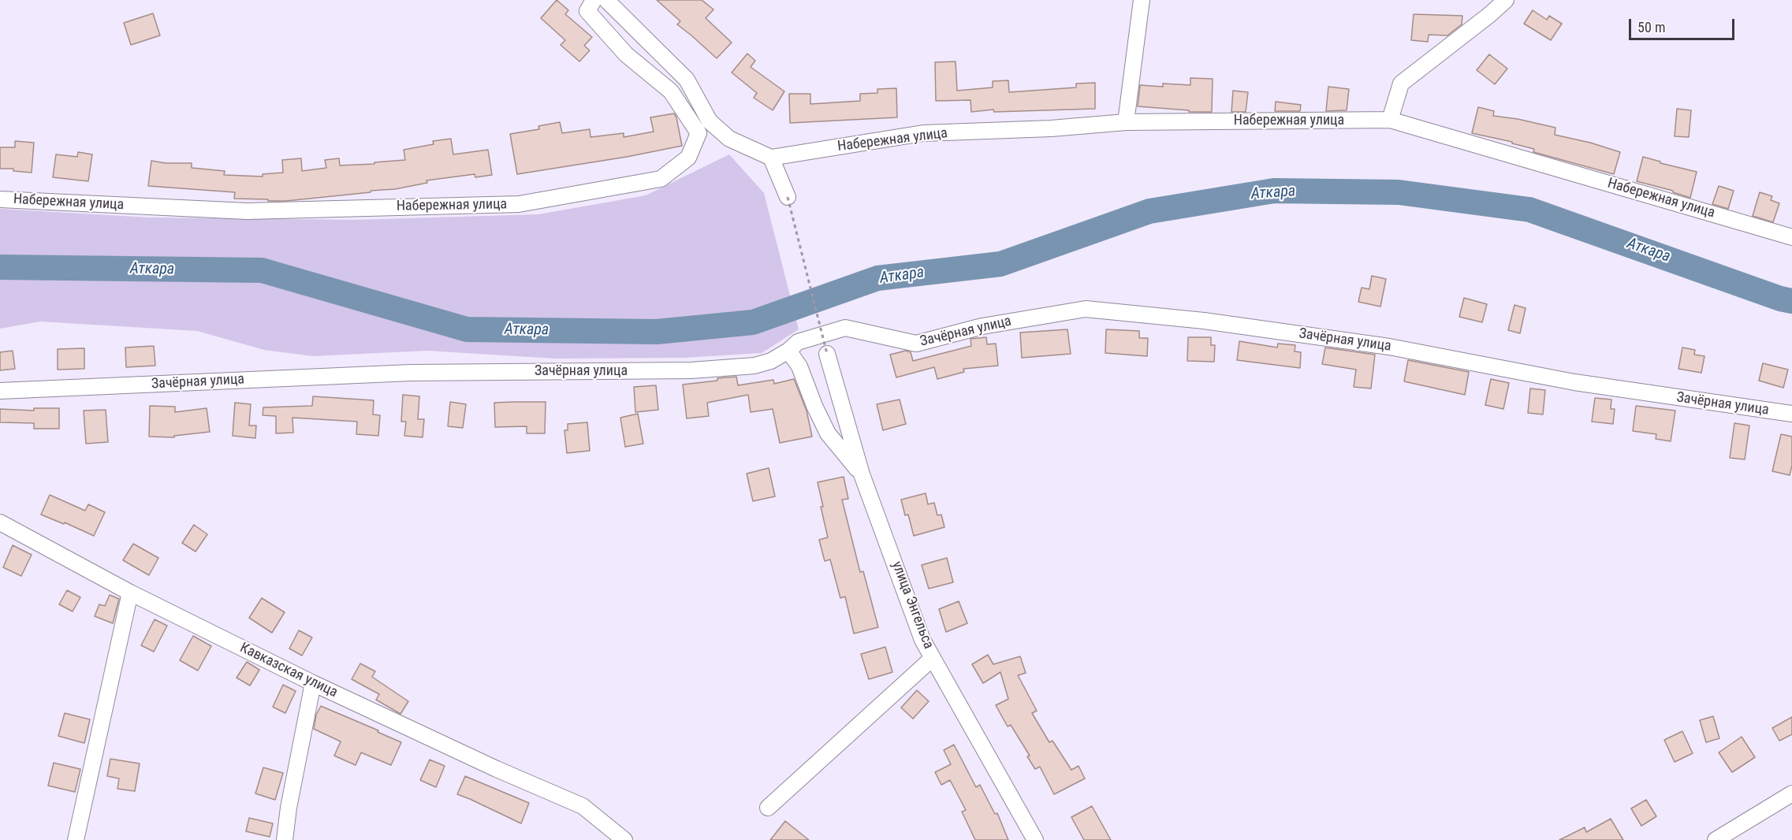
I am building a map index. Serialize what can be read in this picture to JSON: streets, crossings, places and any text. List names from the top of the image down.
{
  "streets": {
    "street": [
      "Набережная улица",
      "Зачёрная улица",
      "улица Энгельса",
      "Кавказская улица"
    ]
  },
  "water": ["Аткара"],
  "scale_bar": "50 m"
}
